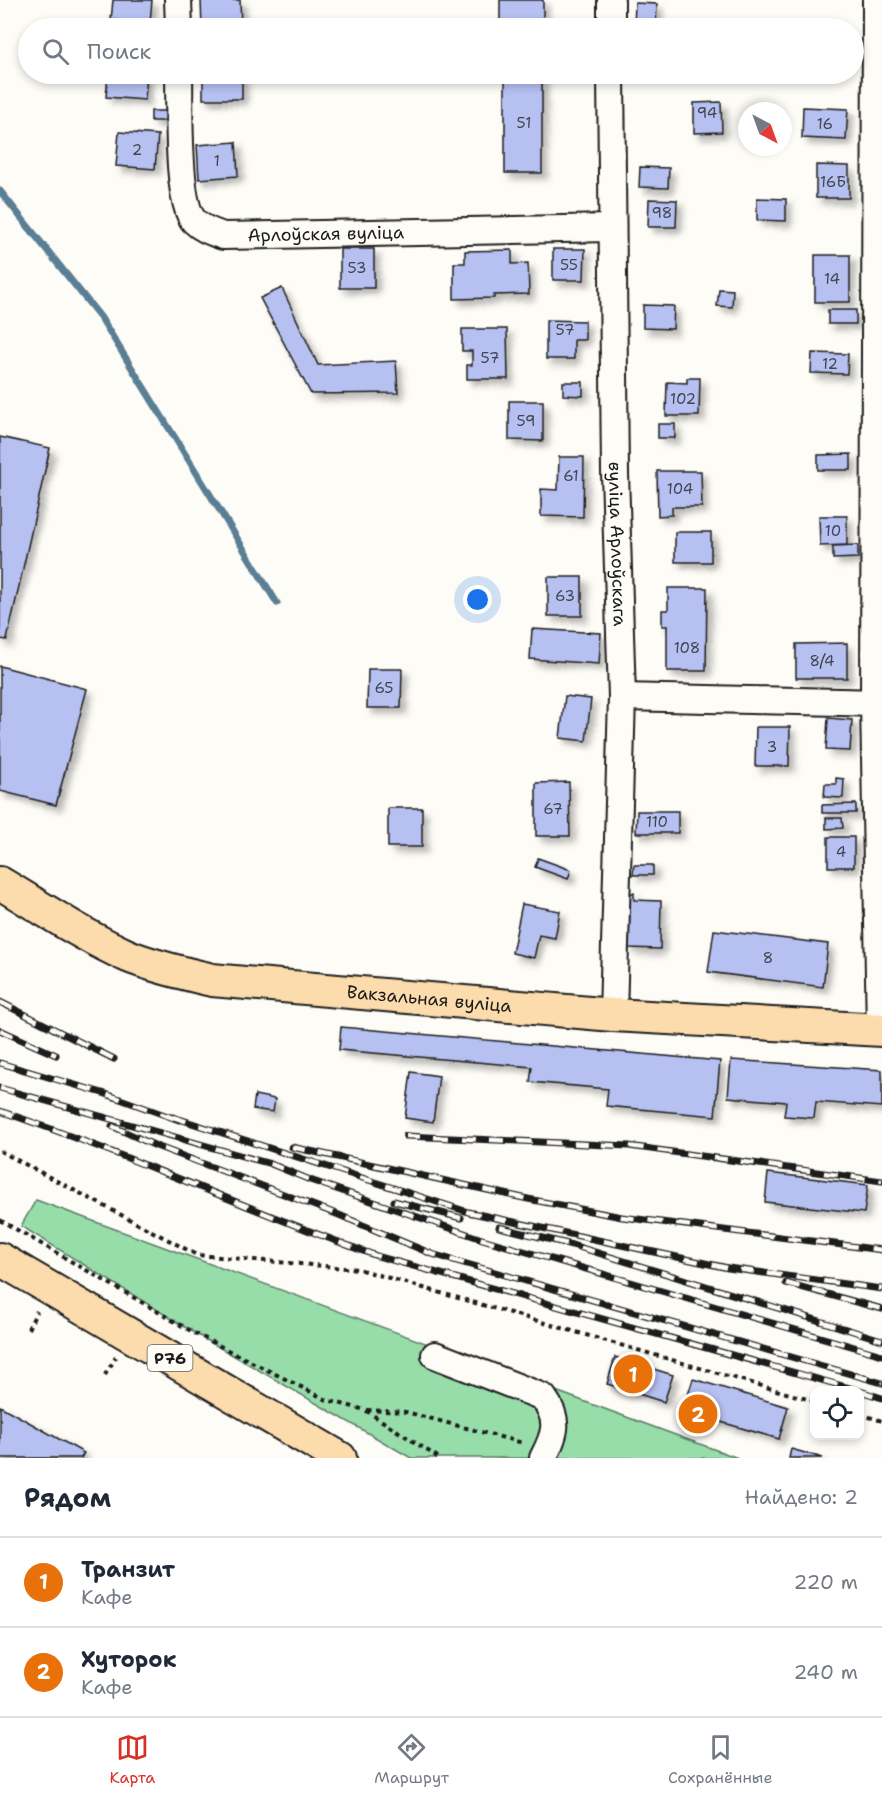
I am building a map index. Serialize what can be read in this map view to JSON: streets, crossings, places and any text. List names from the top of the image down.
{
  "streets": {
    "main road": ["Вакзальная вуліца", "Р76"],
    "street": ["Арлоўская вуліца", "вуліца Арлоўскага"]
  },
  "crossings": [
    ["Арлоўская вуліца", "вуліца Арлоўскага"],
    ["вуліца Арлоўскага", "Вакзальная вуліца"]
  ],
  "house_numbers": [
    "94",
    "51",
    "16",
    "2",
    "1",
    "16Б",
    "98",
    "55",
    "53",
    "14",
    "57",
    "57",
    "12",
    "102",
    "59",
    "61",
    "104",
    "10",
    "63",
    "108",
    "8/4",
    "65",
    "3",
    "67",
    "110",
    "4",
    "8"
  ],
  "north": "bottom right",
  "page": {
    "search": "Поиск",
    "pins": ["1", "2"],
    "heading": ["Рядом", "Найдено: 2"],
    "list": [
      {
        "mark": "1",
        "name": "Транзит",
        "note": "Кафе",
        "value": "220 m"
      },
      {
        "mark": "2",
        "name": "Хуторок",
        "note": "Кафе",
        "value": "240 m"
      }
    ],
    "nav": ["Карта", "Маршрут", "Сохранённые"]
  }
}
